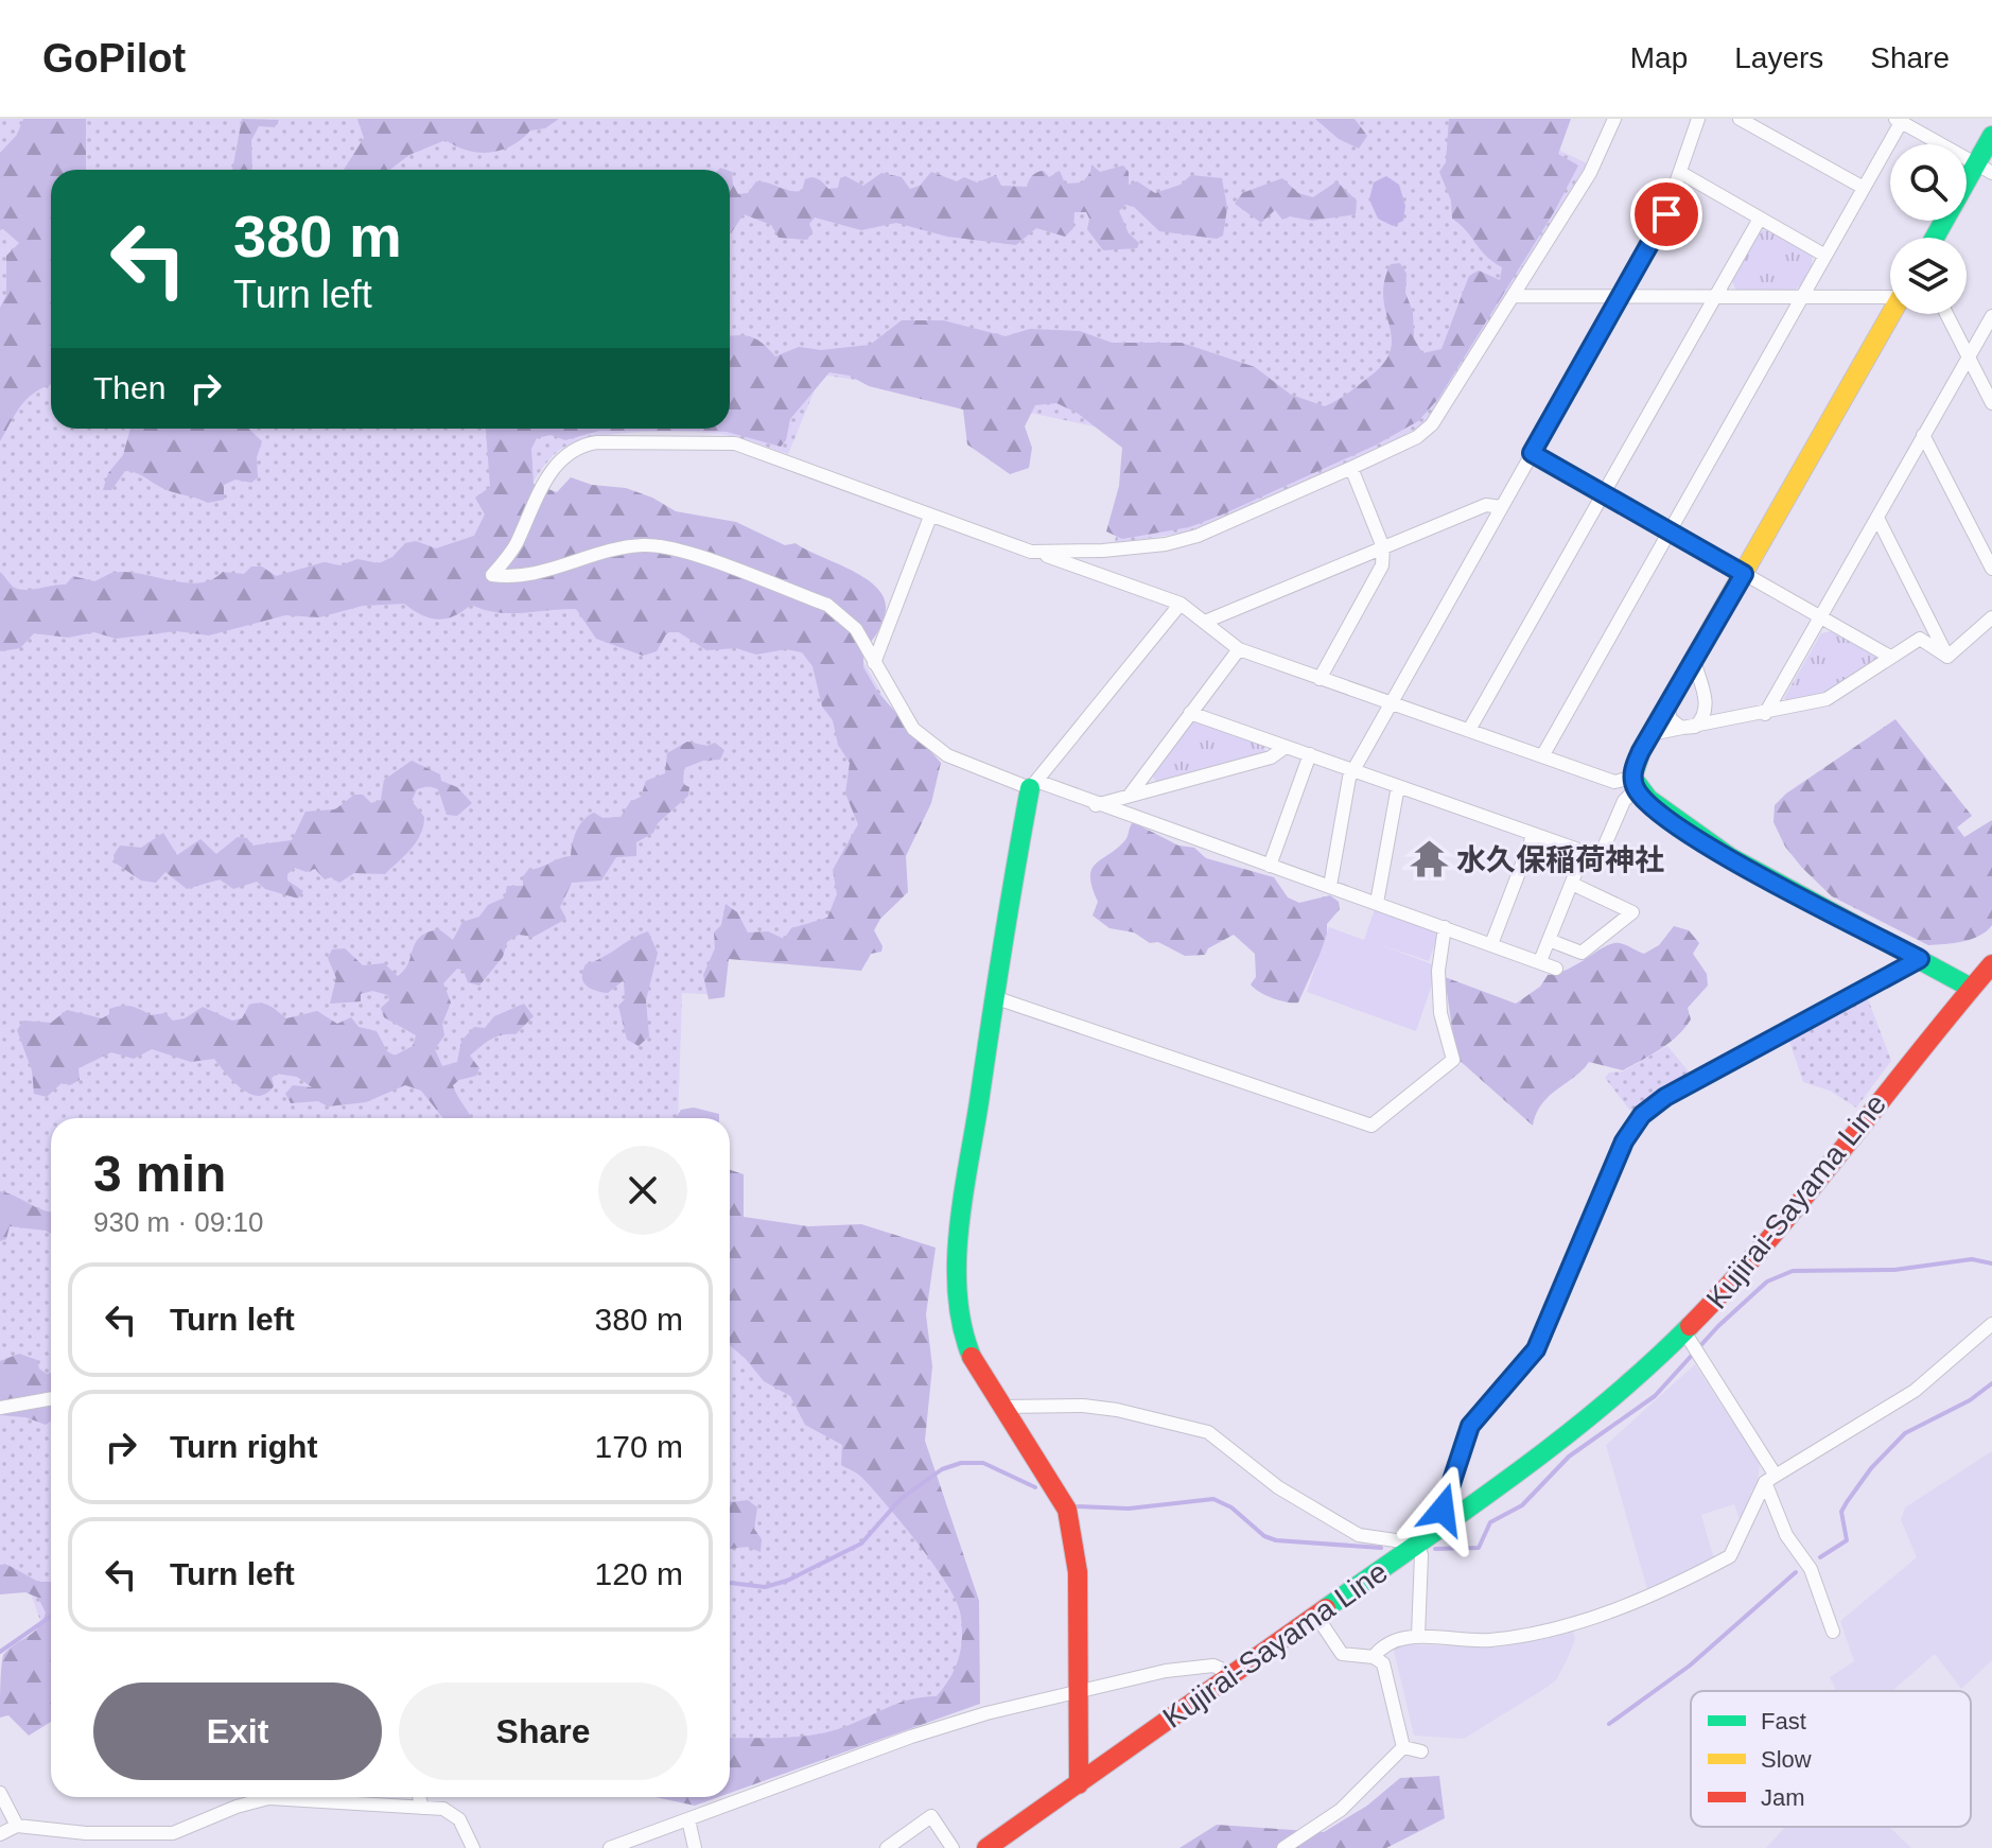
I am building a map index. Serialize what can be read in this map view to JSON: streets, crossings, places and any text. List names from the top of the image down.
{
  "streets": {
    "street": ["Kujirai-Sayama Line"]
  },
  "places": {
    "temple": ["水久保稲荷神社"]
  },
  "legend": ["Fast", "Slow", "Jam"],
  "page": {
    "header": "GoPilot",
    "nav": ["Map", "Layers", "Share"],
    "turn": ["380 m", "Turn left"],
    "then": "Then",
    "heading": ["3 min", "930 m · 09:10"],
    "list": [
      {
        "name": "Turn left",
        "value": "380 m"
      },
      {
        "name": "Turn right",
        "value": "170 m"
      },
      {
        "name": "Turn left",
        "value": "120 m"
      }
    ],
    "buttons": ["Exit", "Share"]
  }
}
